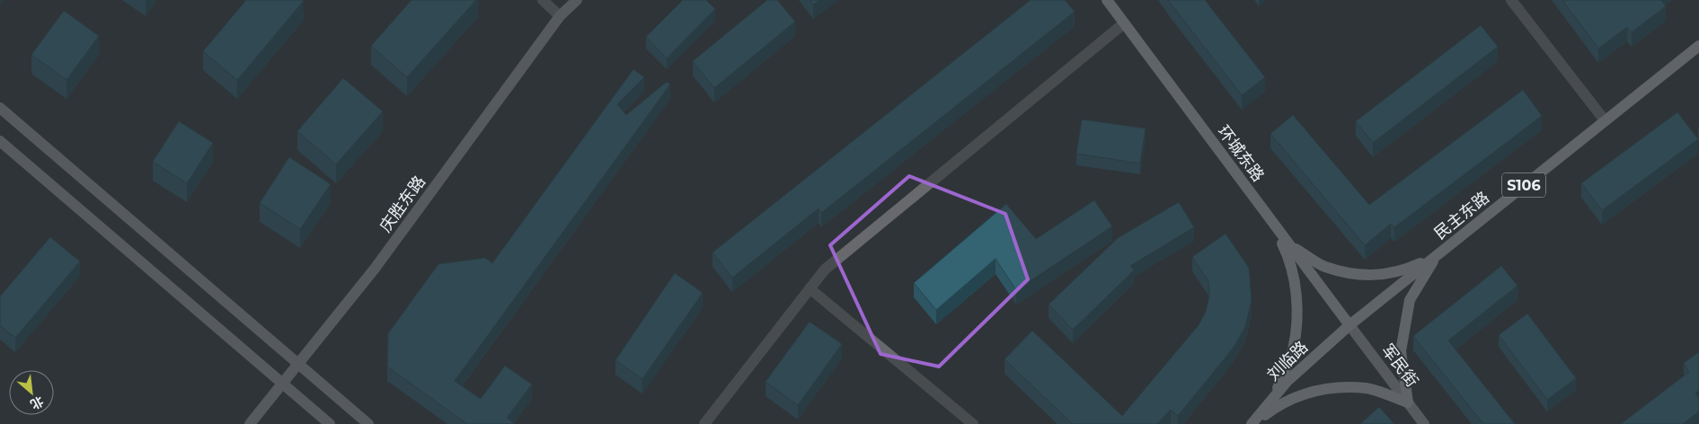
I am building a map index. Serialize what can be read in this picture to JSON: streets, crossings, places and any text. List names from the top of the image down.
{
  "streets": {
    "main road": [
      "环城东路",
      "S106",
      "庆胜东路",
      "民主东路",
      "刘临路",
      "军民街"
    ]
  },
  "crossings": [
    ["环城东路", "民主东路"],
    ["环城东路", "刘临路"],
    ["环城东路", "军民街"],
    ["民主东路", "刘临路"],
    ["民主东路", "军民街"],
    ["刘临路", "军民街"]
  ],
  "north": "bottom right"
}
